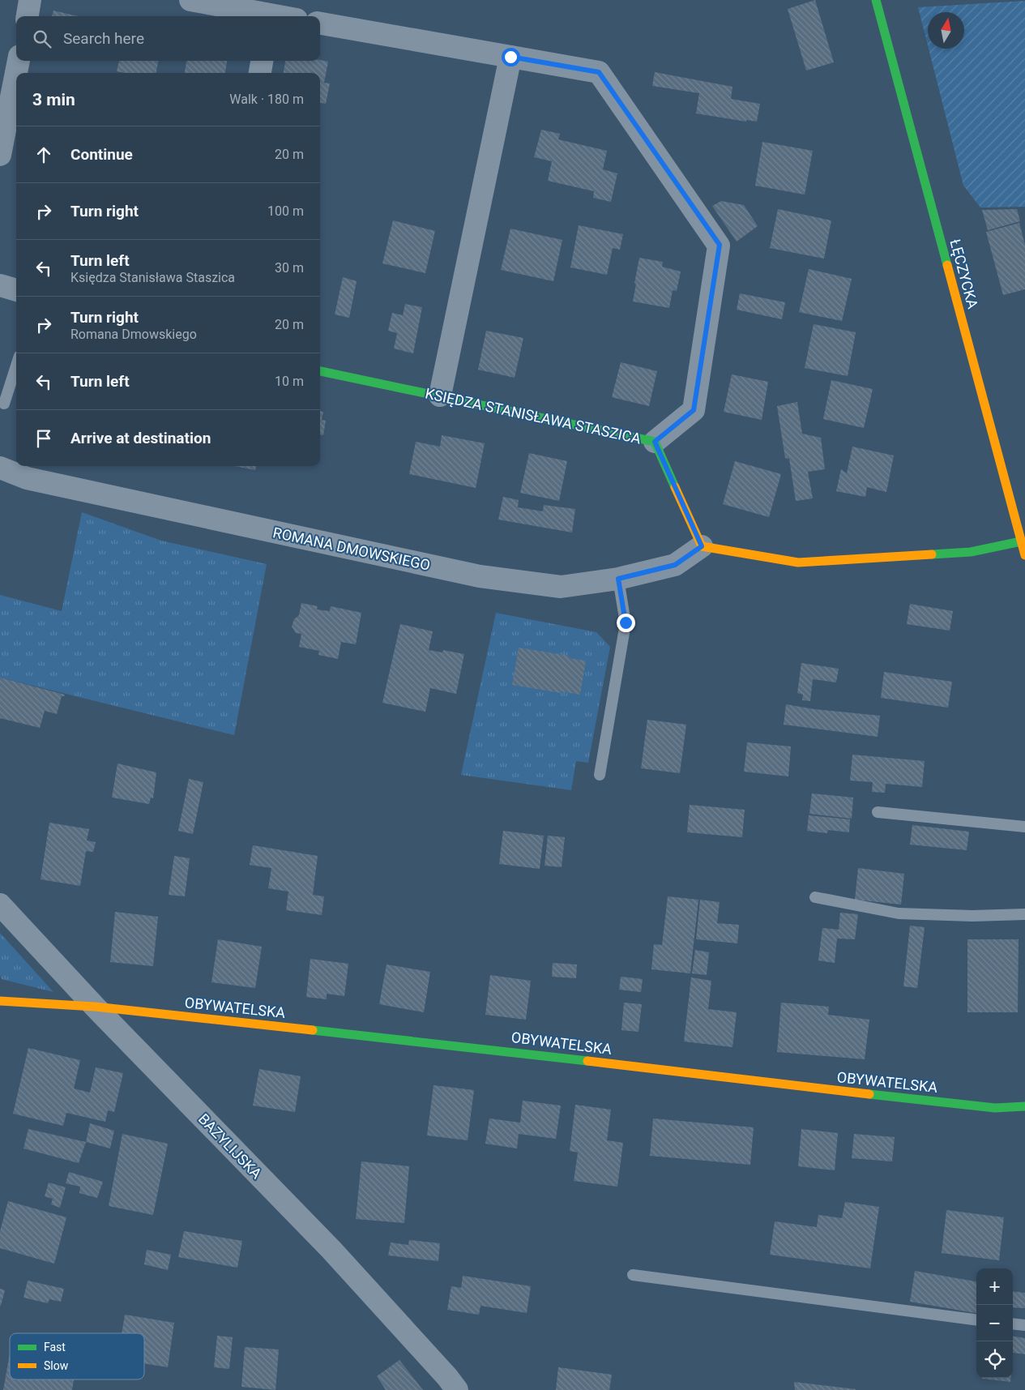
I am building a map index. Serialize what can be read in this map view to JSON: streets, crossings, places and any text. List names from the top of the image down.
{
  "streets": {
    "street": [
      "ŁĘCZYCKA",
      "KSIĘDZA STANISŁAWA STASZICA",
      "ROMANA DMOWSKIEGO",
      "OBYWATELSKA",
      "BAZYLIJSKA"
    ]
  },
  "crossings": [
    ["KSIĘDZA STANISŁAWA STASZICA", "ROMANA DMOWSKIEGO"],
    ["OBYWATELSKA", "BAZYLIJSKA"]
  ],
  "legend": ["Fast", "Slow"],
  "north": "top",
  "page": {
    "search": "Search here",
    "heading": ["3 min", "Walk · 180 m"],
    "list": [
      ["Continue", "20 m"],
      ["Turn right", "100 m"],
      ["Turn left", "Księdza Stanisława Staszica", "30 m"],
      ["Turn right", "Romana Dmowskiego", "20 m"],
      ["Turn left", "10 m"],
      "Arrive at destination"
    ],
    "map_buttons": ["+", "−"]
  }
}
